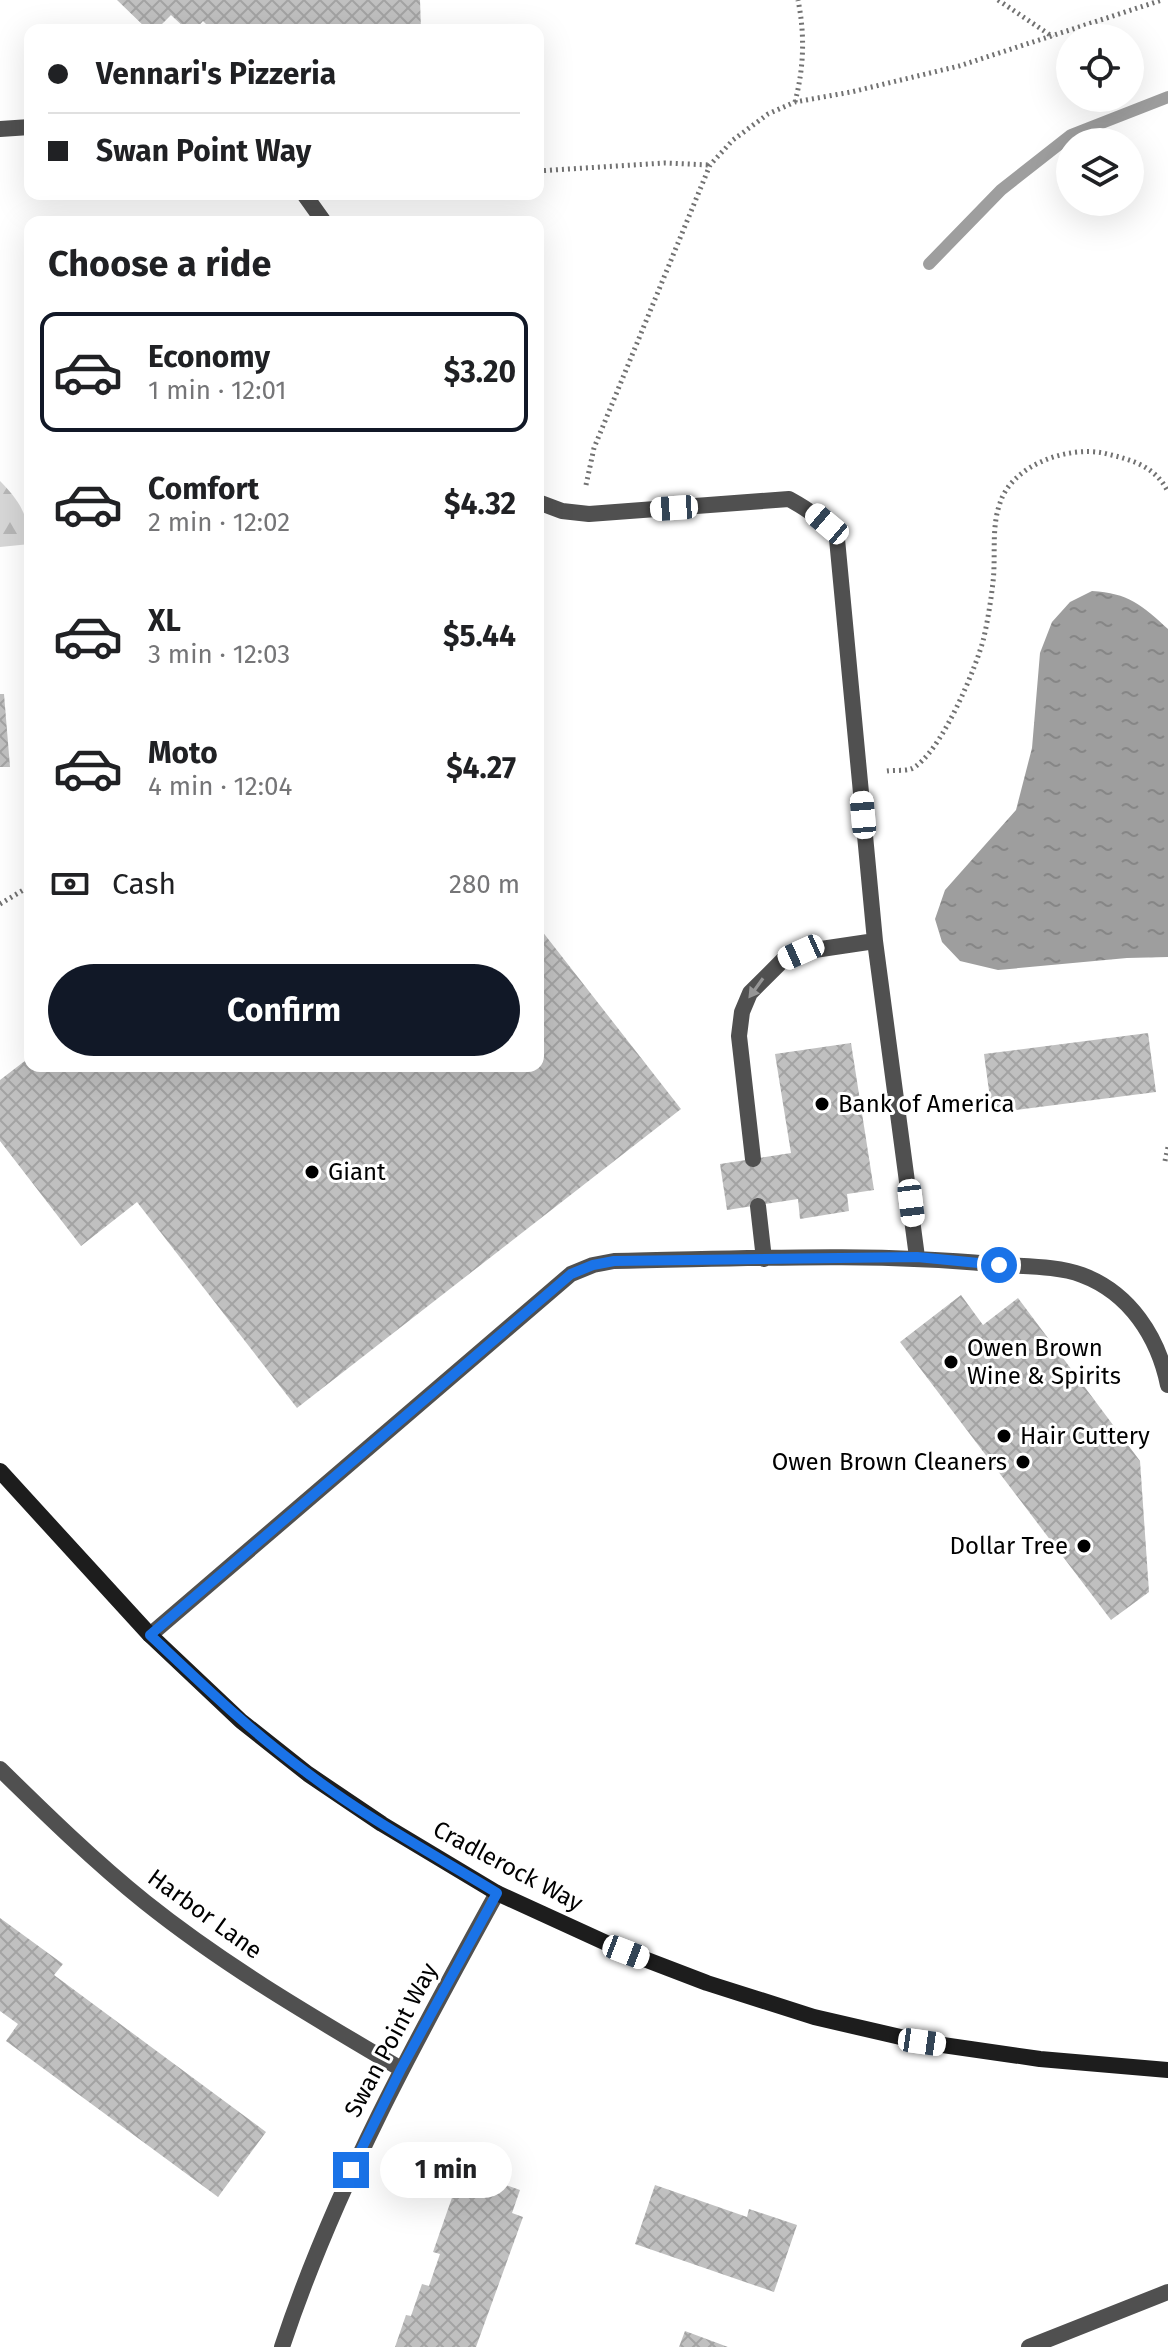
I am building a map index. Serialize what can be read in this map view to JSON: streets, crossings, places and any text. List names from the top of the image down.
{
  "streets": {
    "street": ["Cradlerock Way", "Harbor Lane", "Swan Point Way"]
  },
  "crossings": [
    ["Cradlerock Way", "Swan Point Way"],
    ["Harbor Lane", "Swan Point Way"]
  ],
  "places": [
    "Bank of America",
    "Giant",
    "Owen Brown Wine & Spirits",
    "Hair Cuttery",
    "Owen Brown Cleaners",
    "Dollar Tree"
  ],
  "page": {
    "banner": ["Vennari's Pizzeria", "Swan Point Way"],
    "heading": "Choose a ride",
    "list": [
      {
        "name": "Economy",
        "note": "1 min · 12:01",
        "value": "$3.20"
      },
      {
        "name": "Comfort",
        "note": "2 min · 12:02",
        "value": "$4.32"
      },
      {
        "name": "XL",
        "note": "3 min · 12:03",
        "value": "$5.44"
      },
      {
        "name": "Moto",
        "note": "4 min · 12:04",
        "value": "$4.27"
      }
    ],
    "pay": ["Cash", "280 m"],
    "buttons": "Confirm",
    "bubble": "1 min"
  }
}
